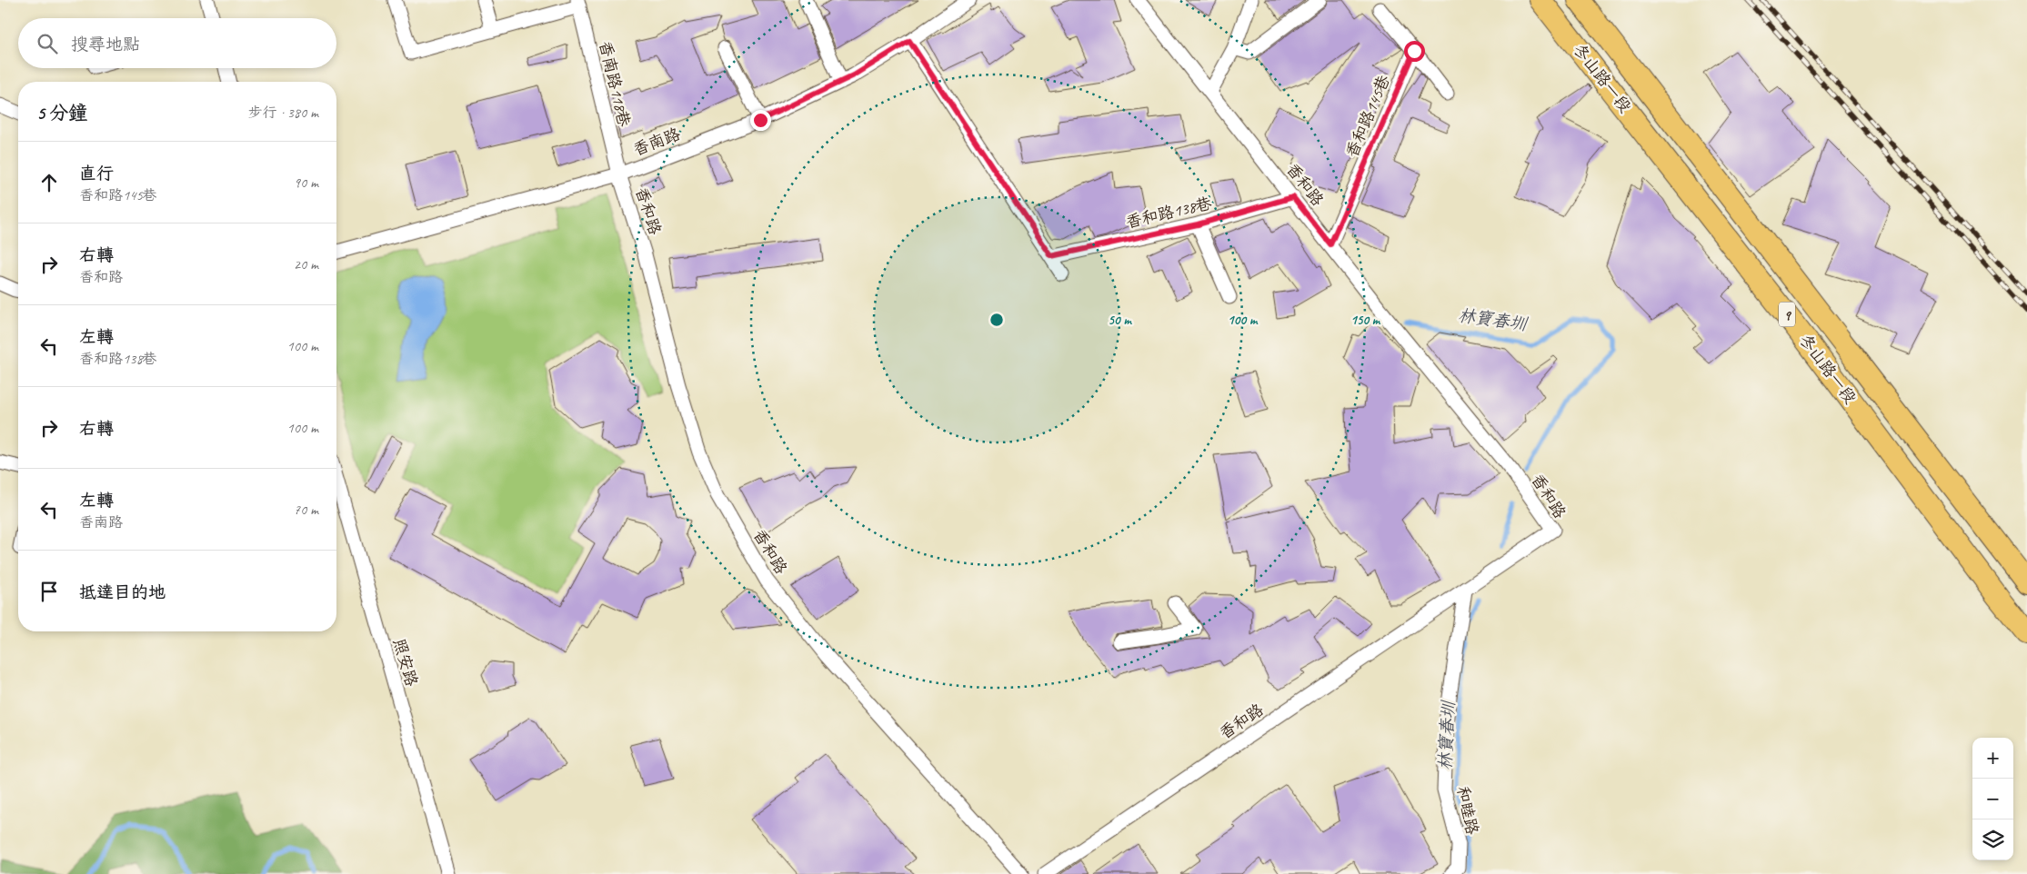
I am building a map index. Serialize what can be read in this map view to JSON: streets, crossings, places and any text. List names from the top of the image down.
{
  "streets": {
    "main road": ["冬山路一段", "9"],
    "street": [
      "香南路118巷",
      "香和路145巷",
      "香南路",
      "香和路",
      "香和路138巷",
      "照安路",
      "和睦路"
    ]
  },
  "crossings": [
    ["香南路118巷", "香南路"],
    ["香南路118巷", "香和路"],
    ["香和路145巷", "香和路"],
    ["香南路", "香和路"],
    ["香和路", "香和路138巷"],
    ["香和路", "和睦路"]
  ],
  "water": ["林寶春圳"],
  "page": {
    "search": "搜尋地點",
    "heading": ["5 分鐘", "步行 · 380 m"],
    "list": [
      ["直行", "香和路145巷", "90 m"],
      ["右轉", "香和路", "20 m"],
      ["左轉", "香和路138巷", "100 m"],
      ["右轉", "100 m"],
      ["左轉", "香南路", "70 m"],
      "抵達目的地"
    ],
    "map_buttons": ["+", "−"]
  },
  "rings": ["50 m", "100 m", "150 m"]
}
